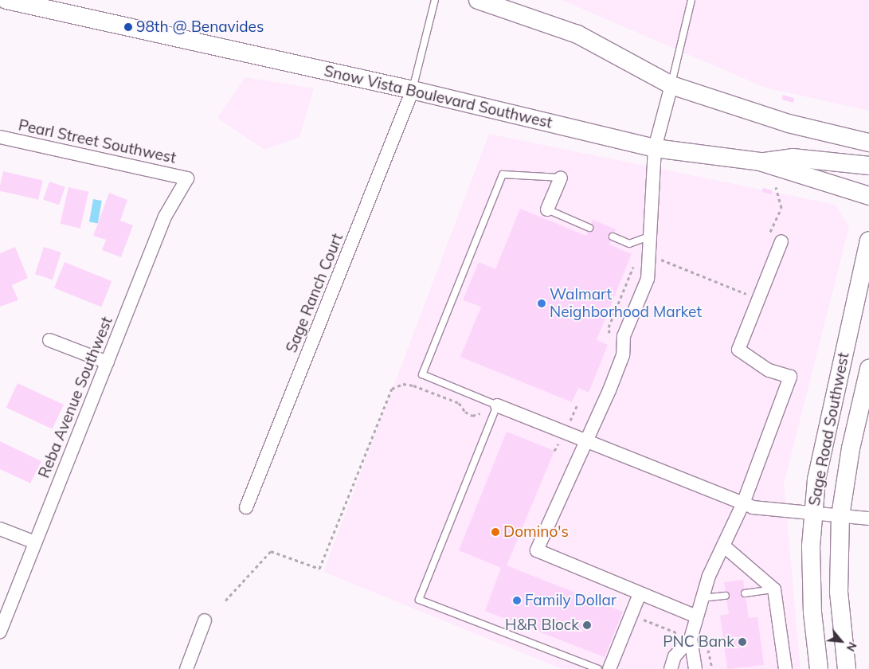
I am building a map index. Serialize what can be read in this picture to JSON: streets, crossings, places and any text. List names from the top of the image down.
{
  "streets": {
    "main road": ["Snow Vista Boulevard Southwest", "Sage Road Southwest"],
    "street": ["Pearl Street Southwest", "Sage Ranch Court", "Reba Avenue Southwest"]
  },
  "crossings": [
    ["Snow Vista Boulevard Southwest", "Sage Ranch Court"],
    ["Pearl Street Southwest", "Reba Avenue Southwest"]
  ],
  "places": [
    "98th @ Benavides",
    "Walmart Neighborhood Market",
    "Domino's",
    "Family Dollar",
    "H&R Block",
    "PNC Bank"
  ],
  "north": "bottom right"
}
